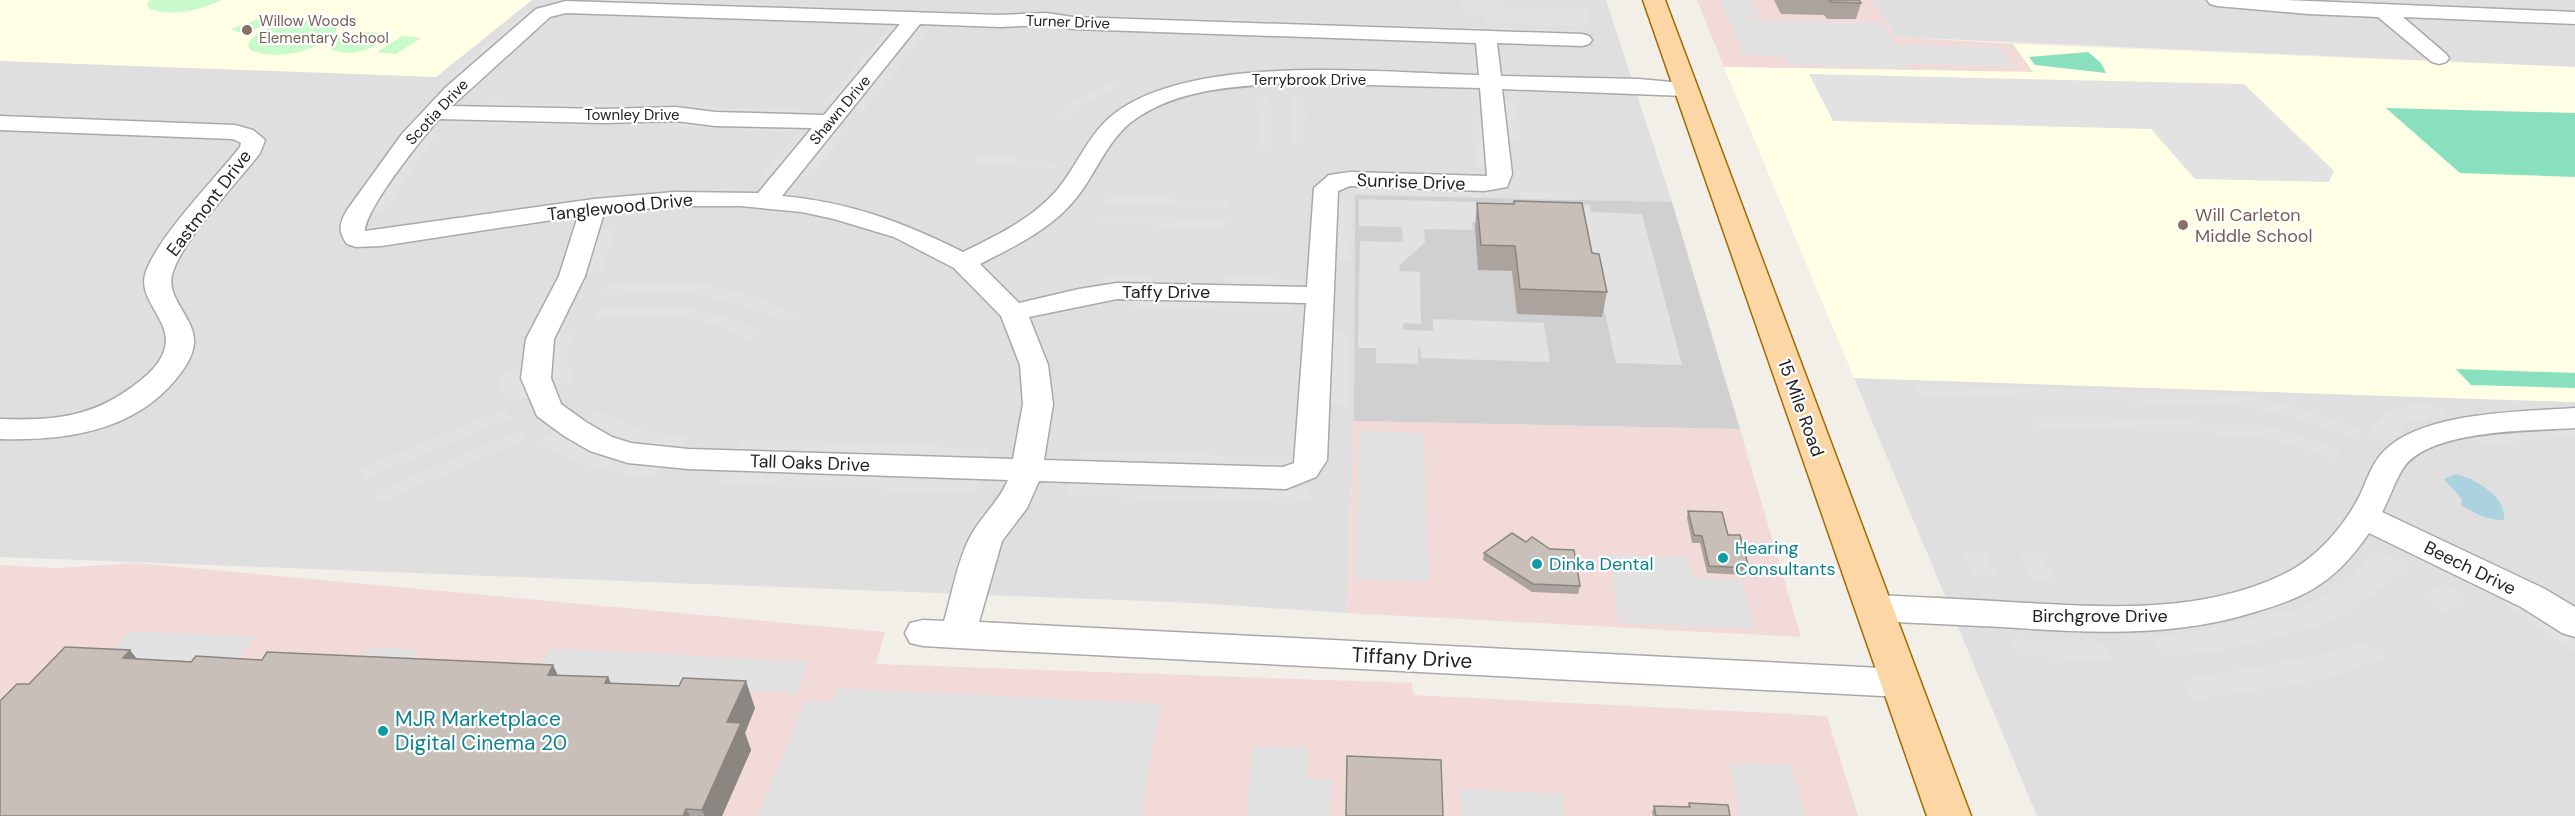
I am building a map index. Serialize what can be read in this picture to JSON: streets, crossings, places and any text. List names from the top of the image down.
{
  "streets": {
    "main road": ["15 Mile Road"],
    "street": [
      "Turner Drive",
      "Terrybrook Drive",
      "Shawn Drive",
      "Scotia Drive",
      "Townley Drive",
      "Sunrise Drive",
      "Eastmont Drive",
      "Tanglewood Drive",
      "Taffy Drive",
      "Tall Oaks Drive",
      "Beech Drive",
      "Birchgrove Drive",
      "Tiffany Drive"
    ]
  },
  "crossings": [
    ["Turner Drive", "Terrybrook Drive"],
    ["Turner Drive", "Shawn Drive"],
    ["Turner Drive", "Scotia Drive"],
    ["Turner Drive", "Sunrise Drive"],
    ["Terrybrook Drive", "Sunrise Drive"],
    ["Terrybrook Drive", "Tanglewood Drive"],
    ["Terrybrook Drive", "15 Mile Road"],
    ["Shawn Drive", "Townley Drive"],
    ["Shawn Drive", "Tanglewood Drive"],
    ["Scotia Drive", "Townley Drive"],
    ["Scotia Drive", "Tanglewood Drive"],
    ["Sunrise Drive", "Taffy Drive"],
    ["Sunrise Drive", "Tall Oaks Drive"],
    ["Tanglewood Drive", "Taffy Drive"],
    ["Tanglewood Drive", "Tall Oaks Drive"],
    ["Tanglewood Drive", "Tiffany Drive"],
    ["15 Mile Road", "Birchgrove Drive"],
    ["15 Mile Road", "Tiffany Drive"],
    ["Beech Drive", "Birchgrove Drive"]
  ],
  "places": [
    "Willow Woods Elementary School",
    "Will Carleton Middle School",
    "Hearing Consultants",
    "Dinka Dental",
    "MJR Marketplace Digital Cinema 20"
  ]
}
